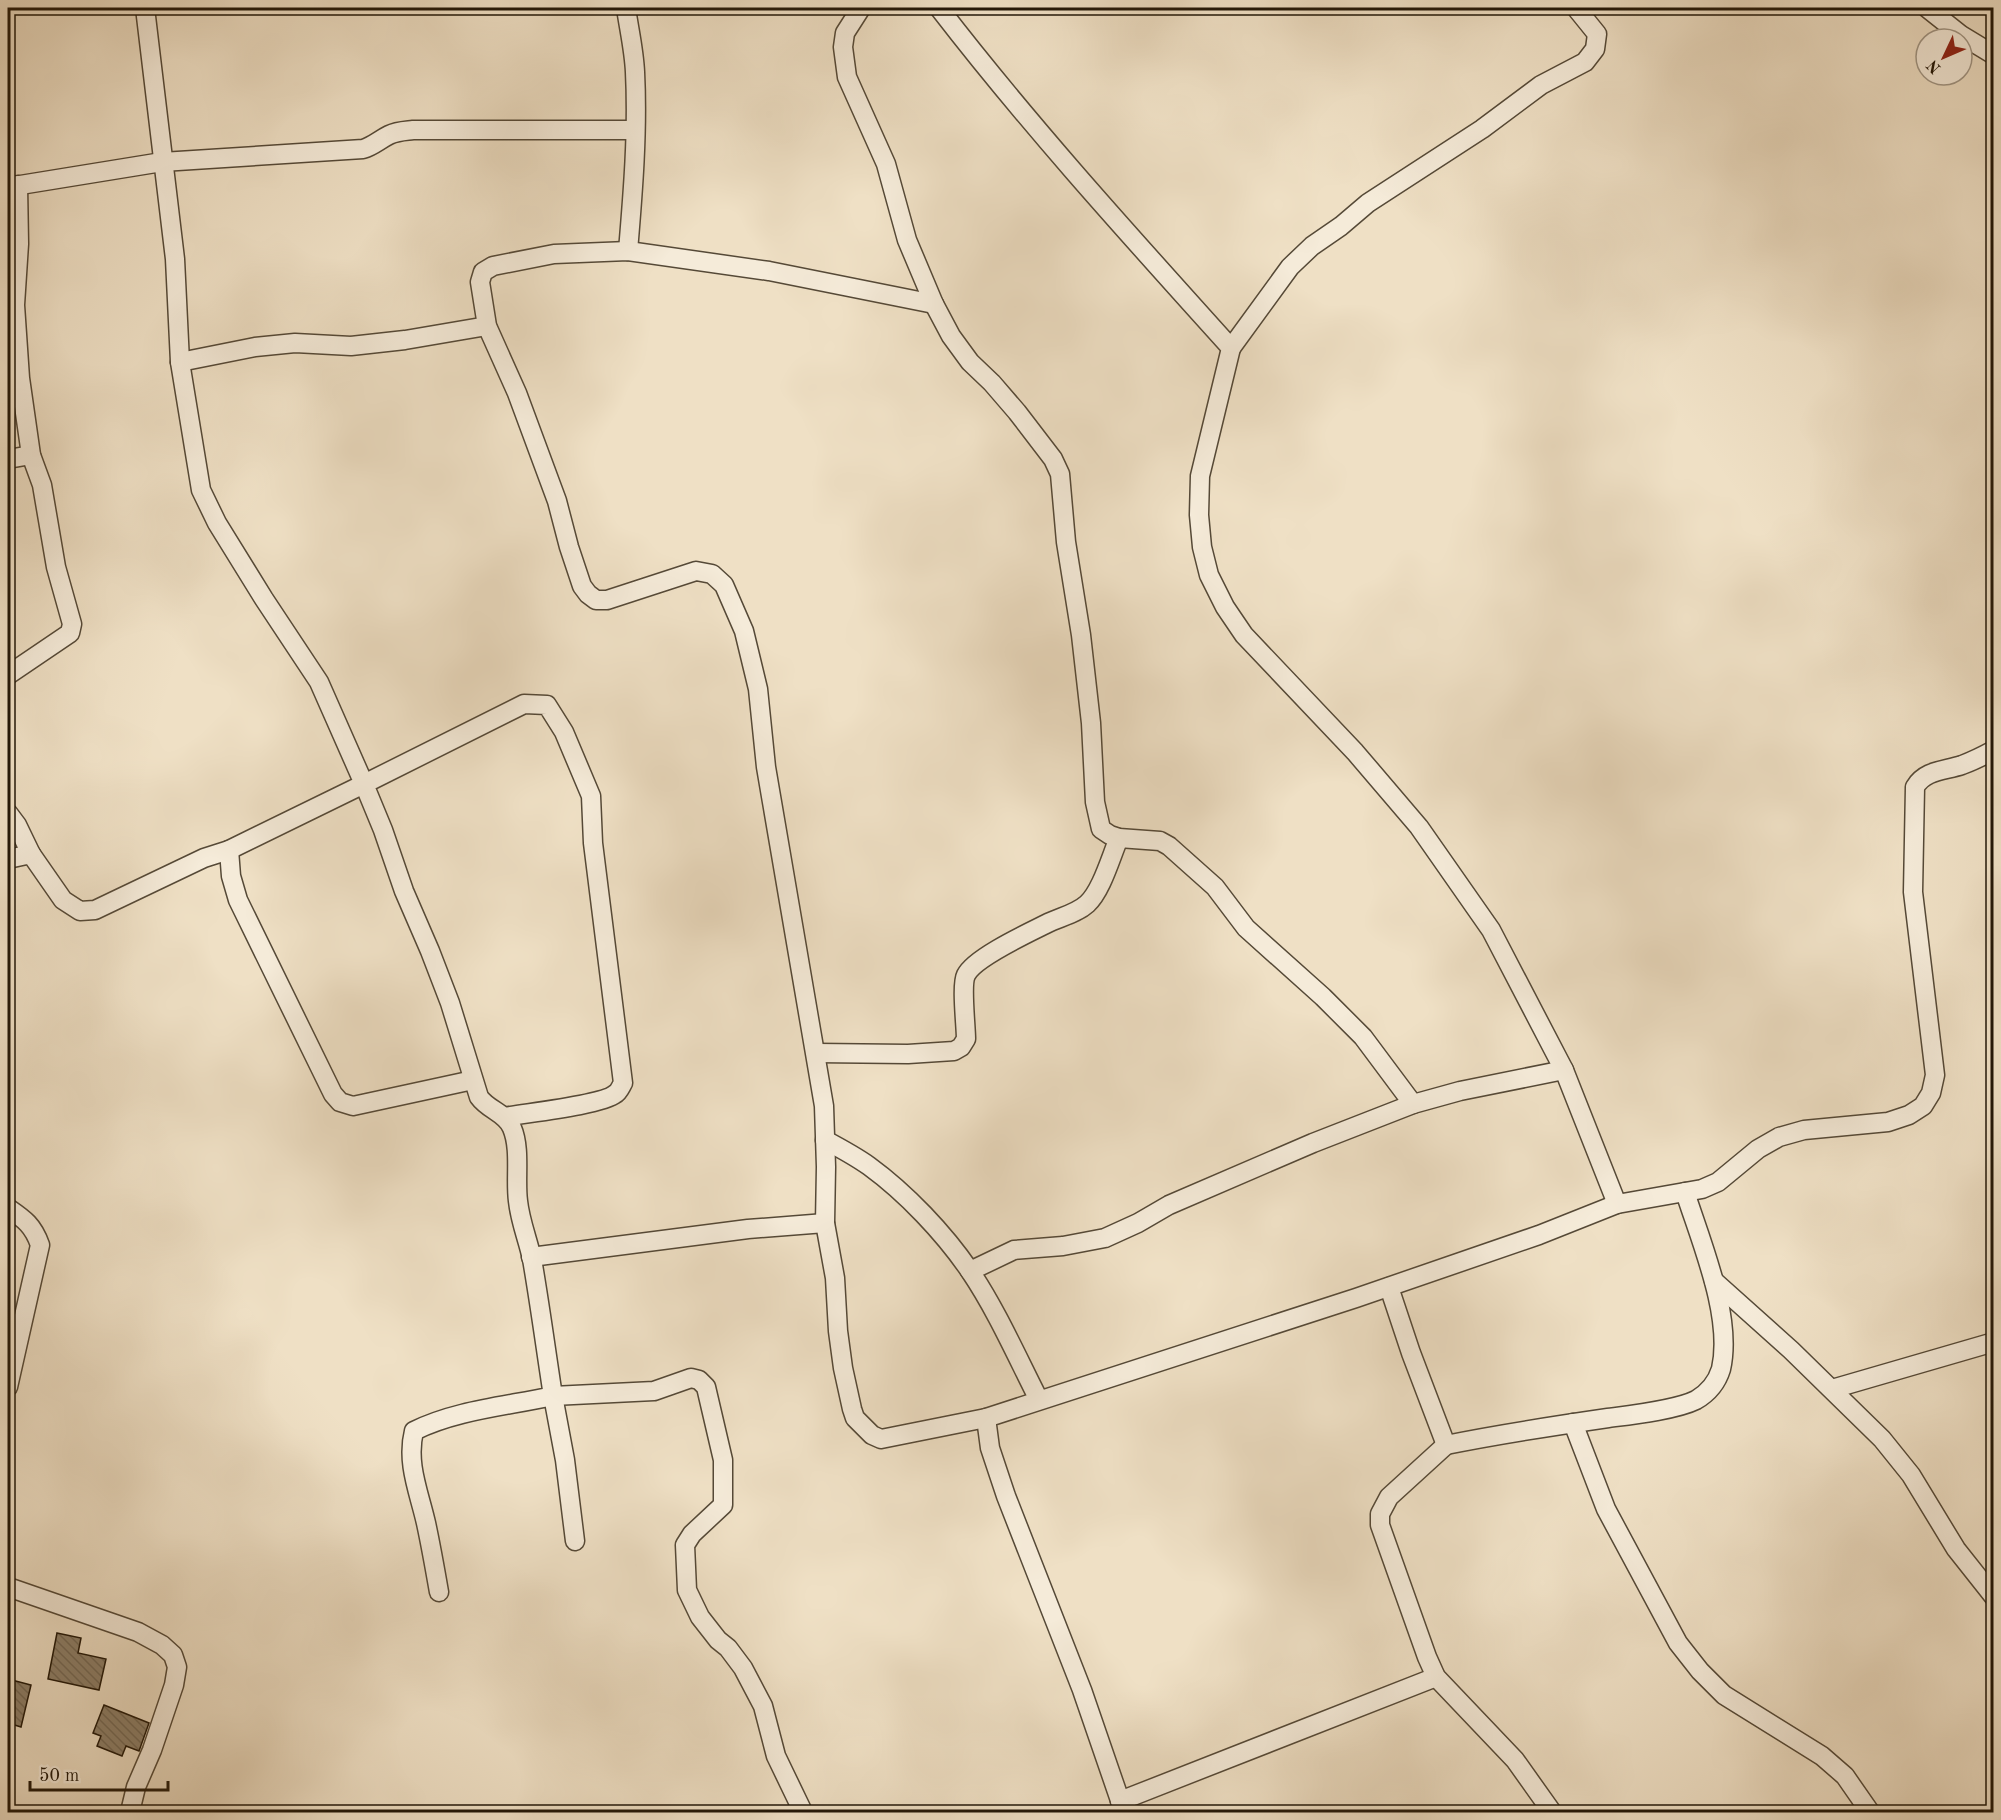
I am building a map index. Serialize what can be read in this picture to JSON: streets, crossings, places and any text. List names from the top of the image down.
{
  "scale_bar": "50 m",
  "north": "bottom left"
}
